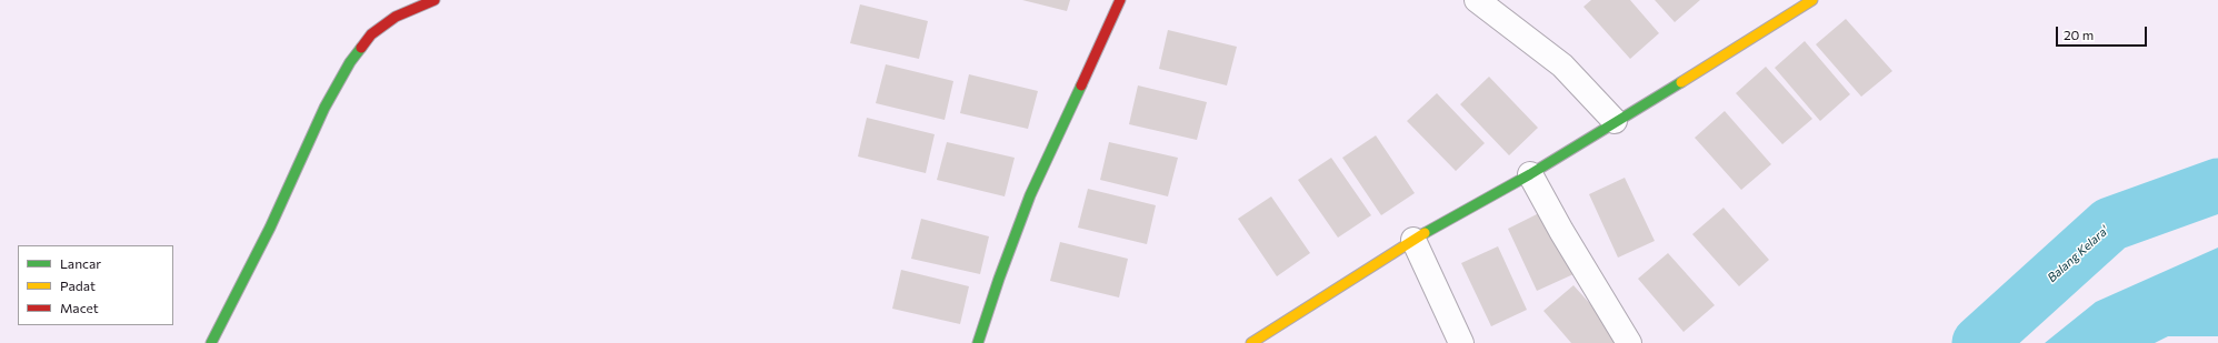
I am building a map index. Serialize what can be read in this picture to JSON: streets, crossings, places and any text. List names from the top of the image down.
{
  "water": ["Balang Kelara'"],
  "legend": ["Lancar", "Padat", "Macet"],
  "scale_bar": "20 m"
}
